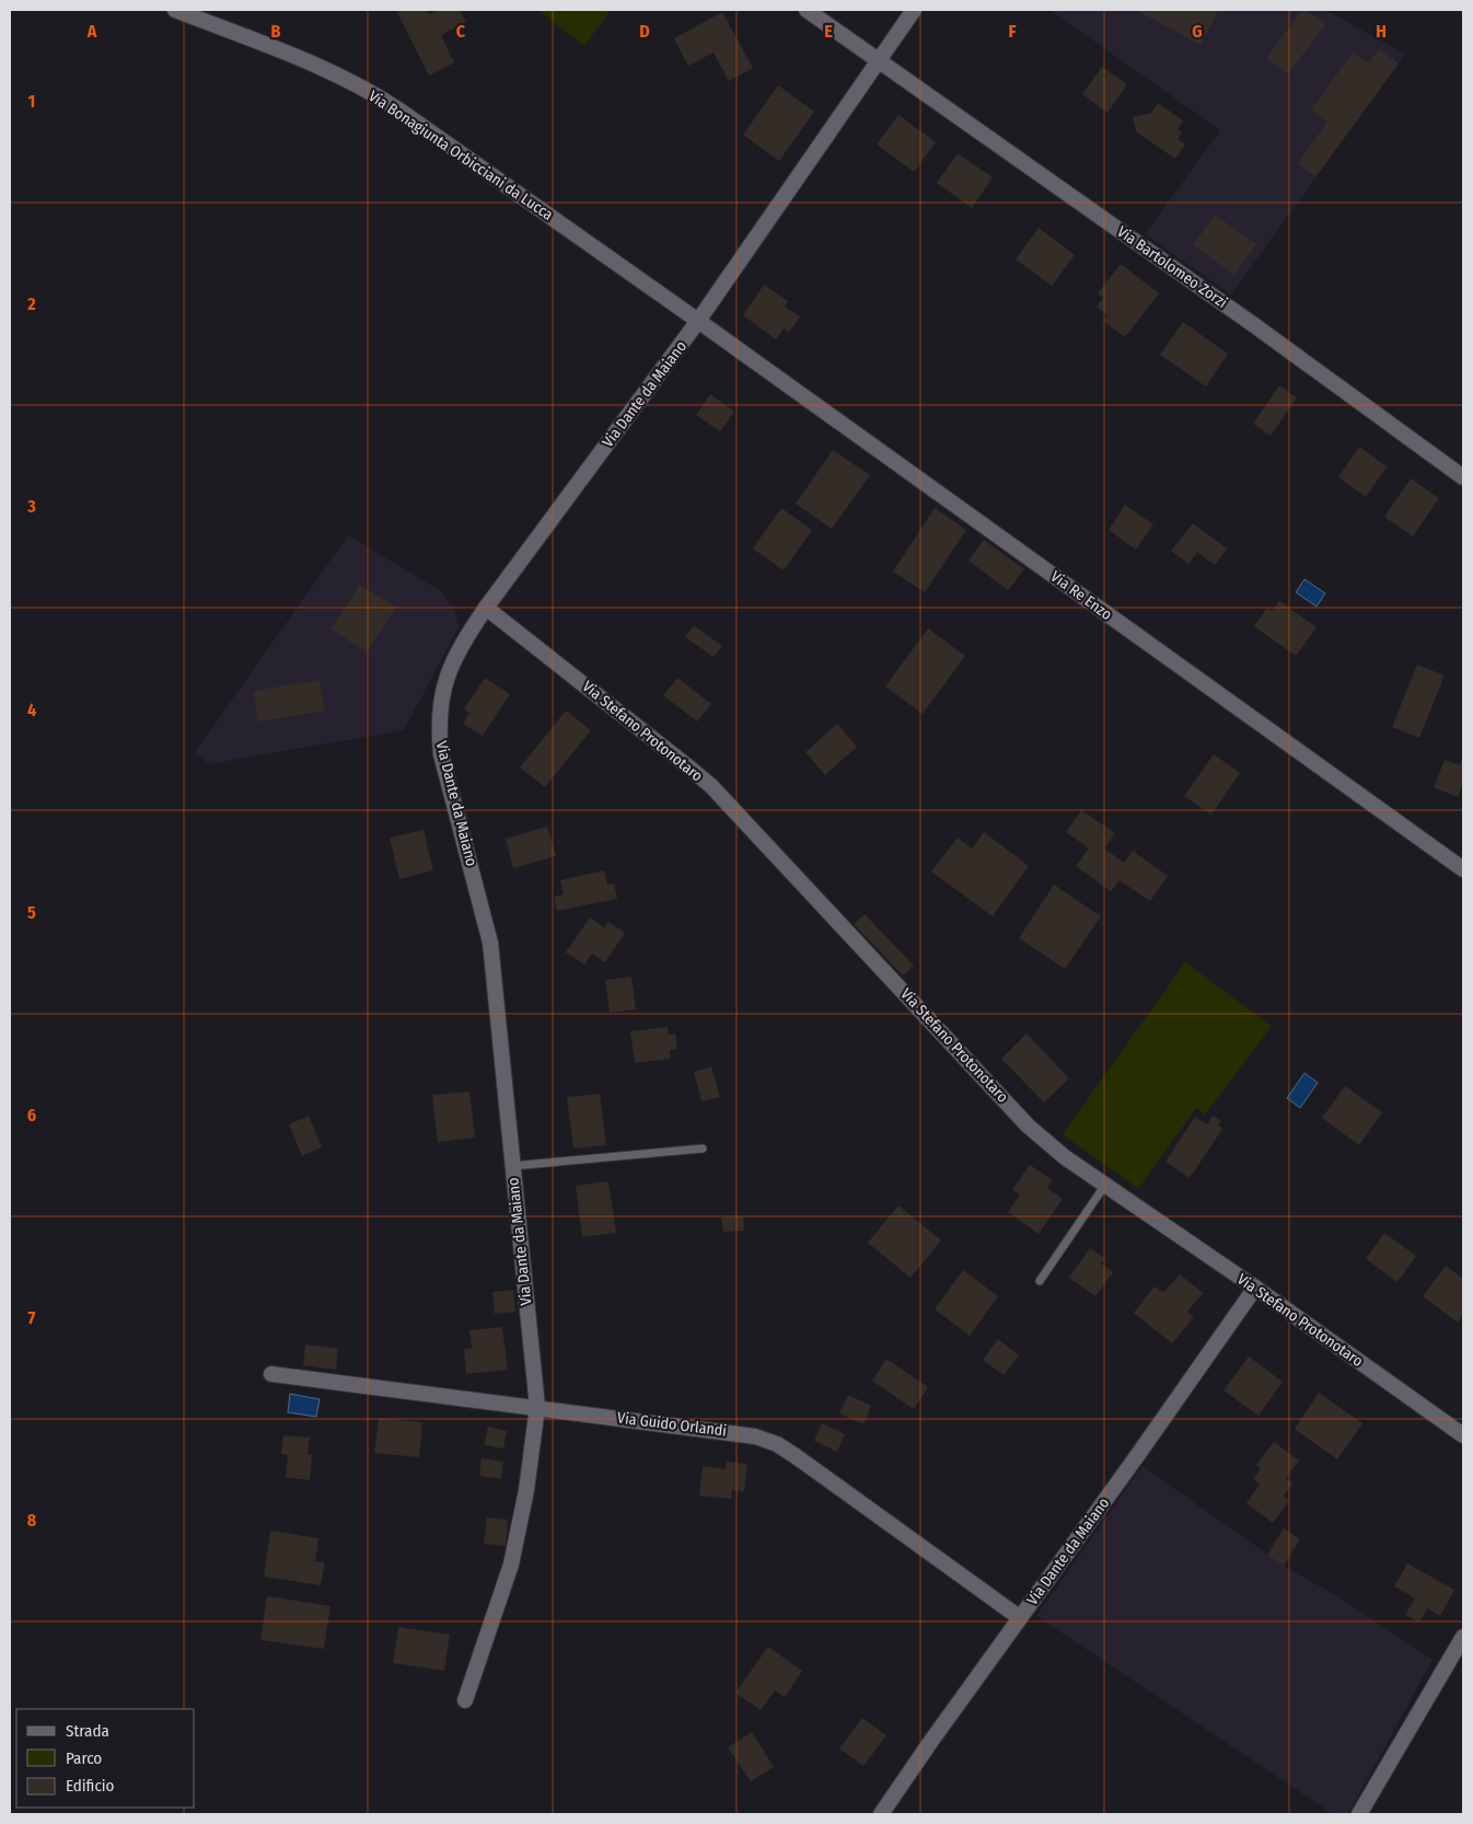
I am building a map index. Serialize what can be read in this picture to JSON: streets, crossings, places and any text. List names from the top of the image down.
{
  "streets": {
    "street": [
      "Via Bonagiunta Orbicciani da Lucca",
      "Via Bartolomeo Zorzi",
      "Via Dante da Maiano",
      "Via Re Enzo",
      "Via Stefano Protonotaro",
      "Via Guido Orlandi"
    ]
  },
  "crossings": [
    ["Via Bonagiunta Orbicciani da Lucca", "Via Dante da Maiano"],
    ["Via Bonagiunta Orbicciani da Lucca", "Via Re Enzo"],
    ["Via Bartolomeo Zorzi", "Via Dante da Maiano"],
    ["Via Dante da Maiano", "Via Re Enzo"],
    ["Via Dante da Maiano", "Via Stefano Protonotaro"],
    ["Via Dante da Maiano", "Via Guido Orlandi"]
  ],
  "legend": ["Strada", "Parco", "Edificio"],
  "grid": {
    "columns": [
      "A",
      "B",
      "C",
      "D",
      "E",
      "F",
      "G",
      "H"
    ],
    "rows": [
      "1",
      "2",
      "3",
      "4",
      "5",
      "6",
      "7",
      "8"
    ]
  }
}
